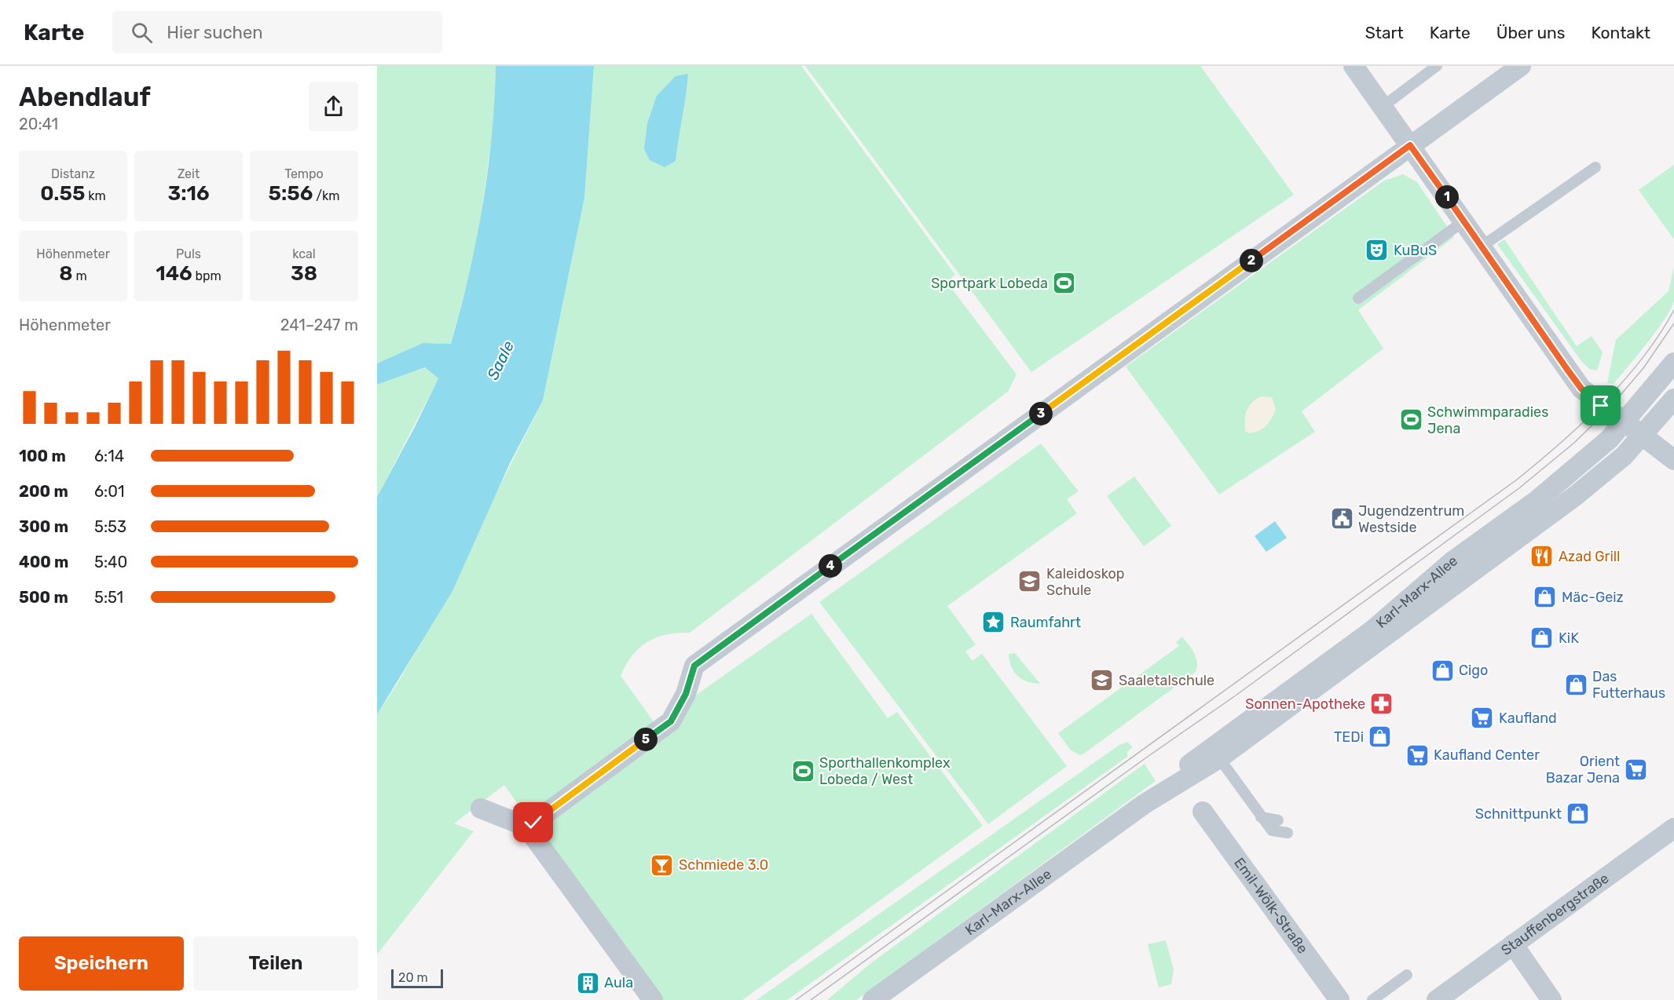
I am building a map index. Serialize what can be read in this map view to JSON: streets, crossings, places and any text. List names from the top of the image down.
{
  "streets": {
    "street": ["Karl-Marx-Allee", "Emil-Wölk-Straße", "Stauffenbergstraße"]
  },
  "water": ["Saale"],
  "places": {
    "theatre": ["KuBuS"],
    "sports": ["Sportpark Lobeda", "Schwimmparadies Jena", "Sporthallenkomplex Lobeda / West"],
    "public building": ["Jugendzentrum Westside"],
    "restaurant": ["Azad Grill"],
    "school or university": ["Kaleidoskop Schule", "Saaletalschule"],
    "shop": [
      "Mäc-Geiz",
      "KiK",
      "Cigo",
      "Das Futterhaus",
      "TEDi",
      "Schnittpunkt"
    ],
    "place": ["Raumfahrt"],
    "pharmacy": ["Sonnen-Apotheke"],
    "supermarket": ["Kaufland", "Kaufland Center", "Orient Bazar Jena"],
    "bar": ["Schmiede 3.0"],
    "building": ["Aula"]
  },
  "scale_bar": "20 m",
  "page": {
    "header": "Karte",
    "search": "Hier suchen",
    "nav": [
      "Start",
      "Karte",
      "Über uns",
      "Kontakt"
    ],
    "heading": ["Abendlauf", "20:41"],
    "stats": [
      ["Distanz", "0.55 km"],
      ["Zeit", "3:16"],
      ["Tempo", "5:56 /km"],
      ["Höhenmeter", "8 m"],
      ["Puls", "146 bpm"],
      ["kcal", "38"]
    ],
    "pins": [
      "1",
      "2",
      "3",
      "4",
      "5"
    ],
    "chart": ["Höhenmeter", "241–247 m"],
    "list": [
      {
        "name": "100 m",
        "note": "6:14"
      },
      {
        "name": "200 m",
        "note": "6:01"
      },
      {
        "name": "300 m",
        "note": "5:53"
      },
      {
        "name": "400 m",
        "note": "5:40"
      },
      {
        "name": "500 m",
        "note": "5:51"
      }
    ],
    "buttons": ["Speichern", "Teilen"],
    "scale": "20 m"
  }
}
